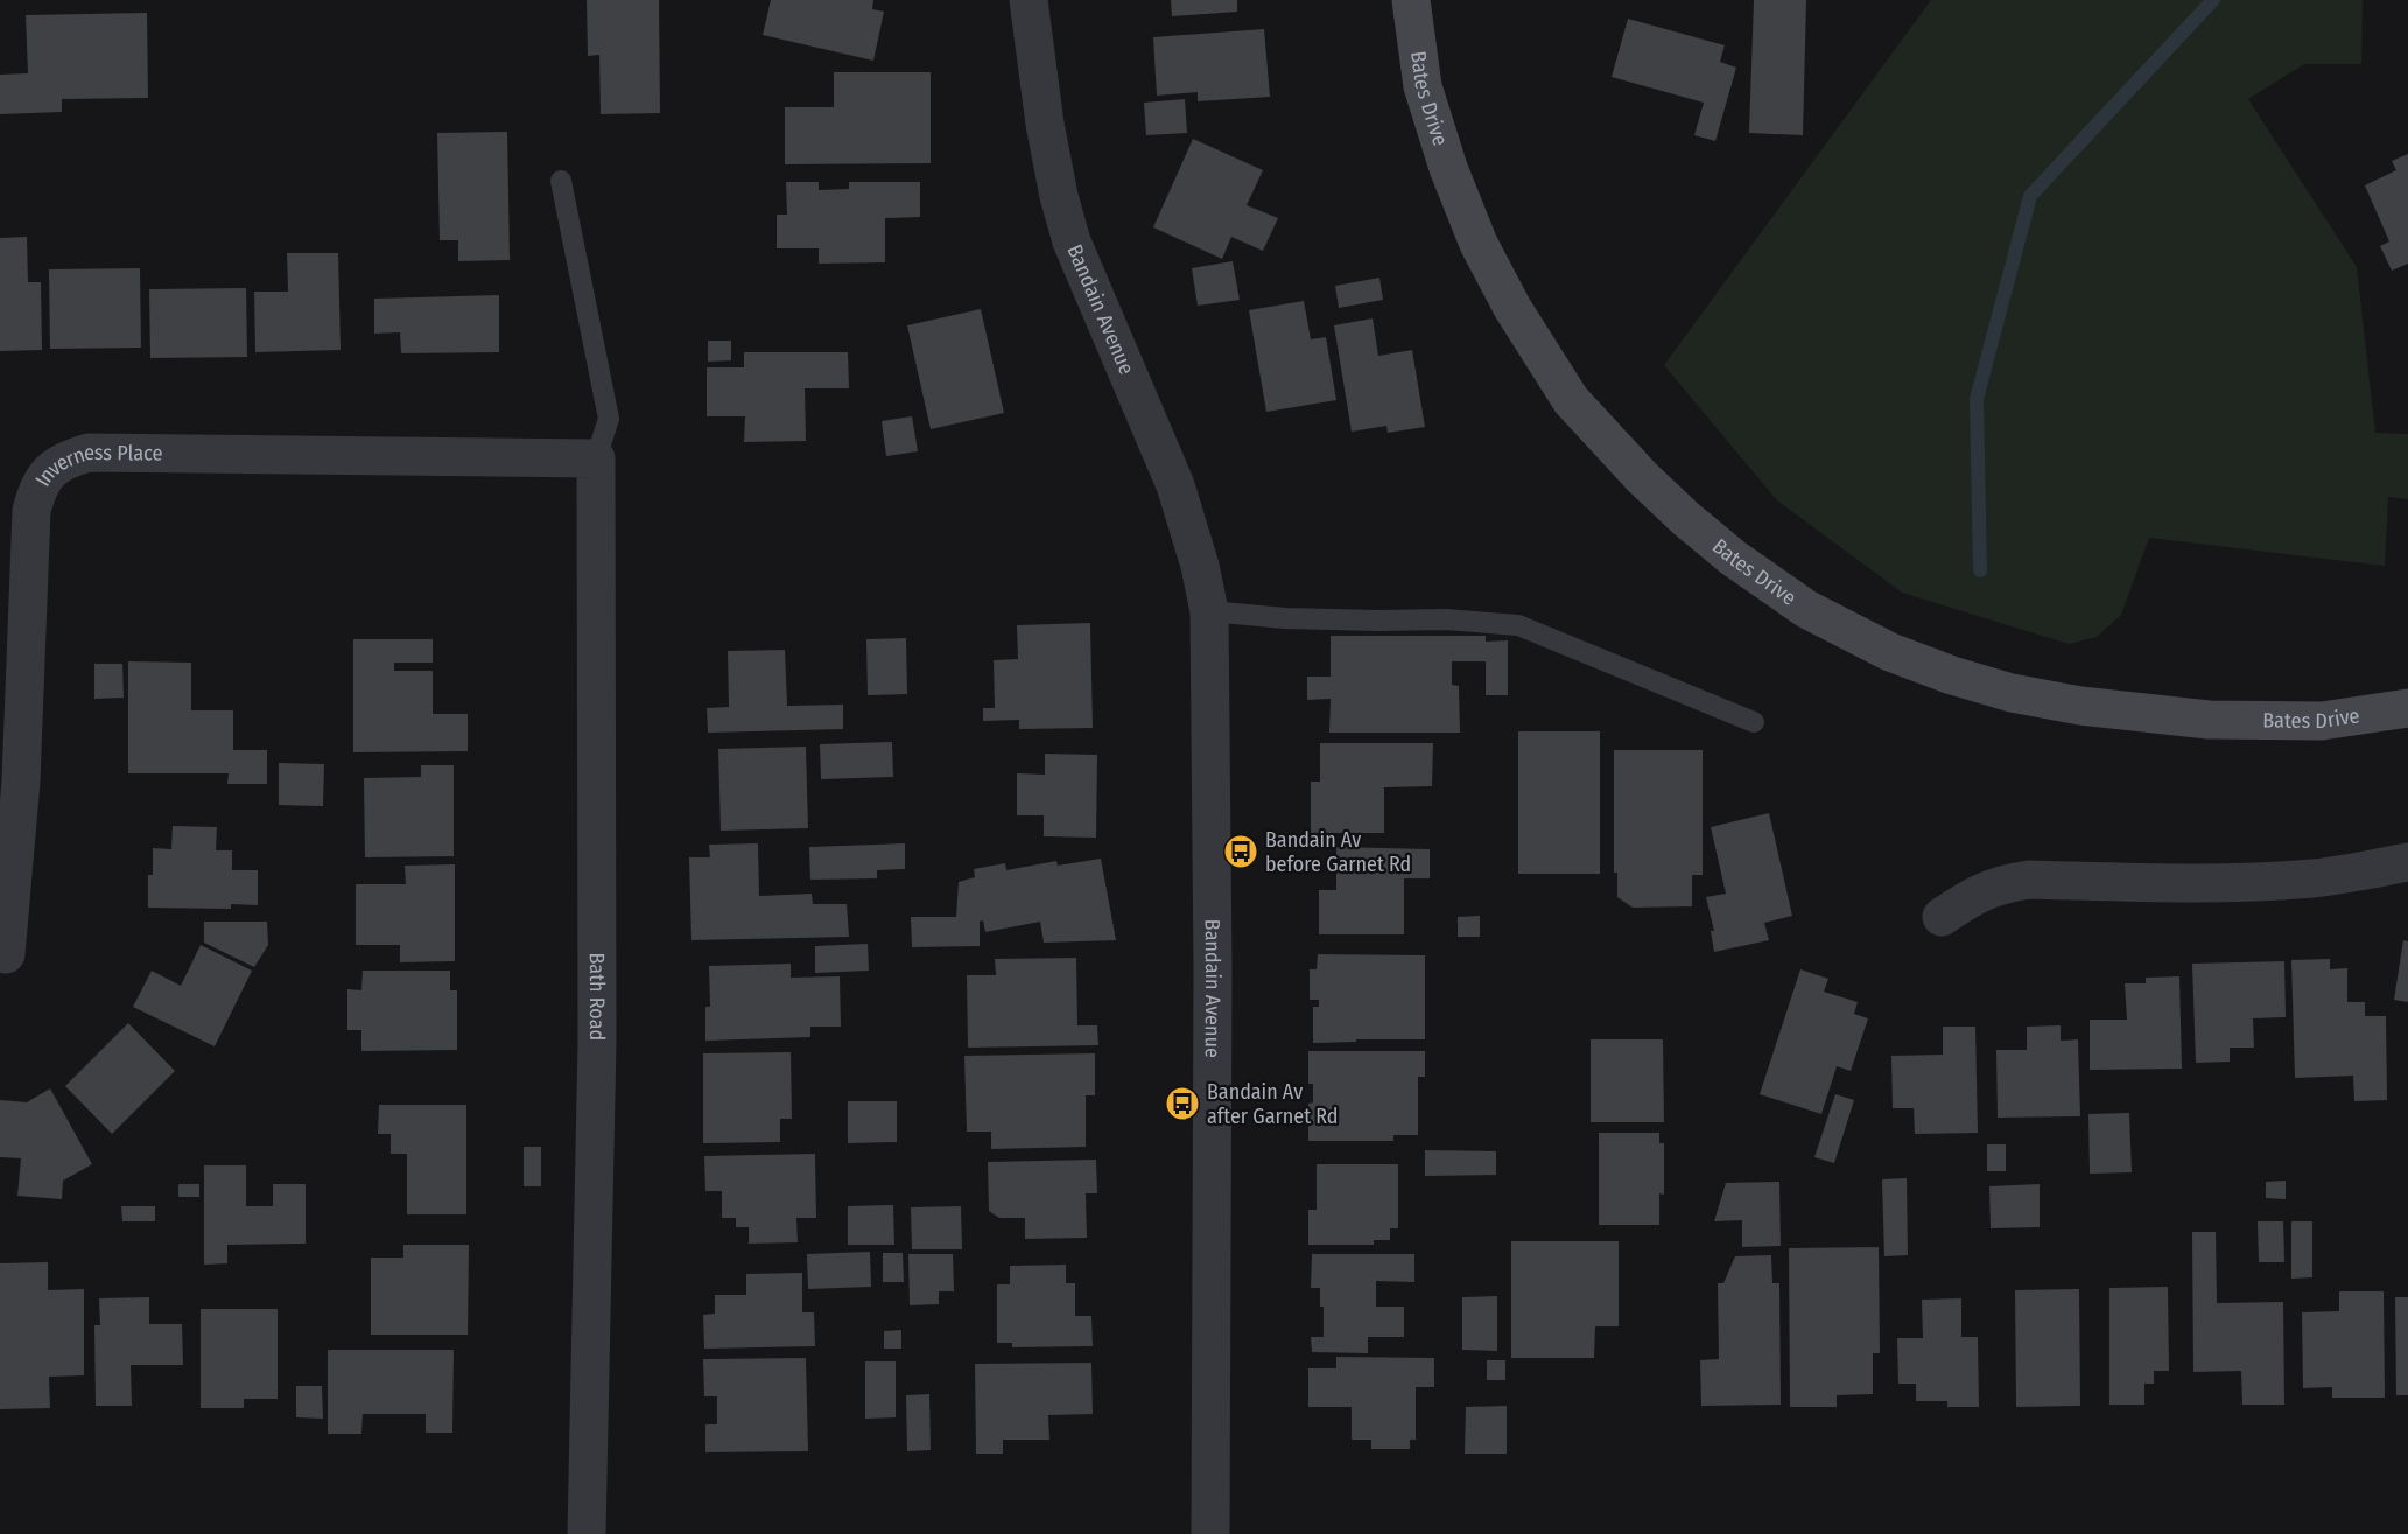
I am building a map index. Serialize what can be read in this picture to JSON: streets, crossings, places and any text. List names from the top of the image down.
{
  "streets": {
    "main road": ["Bates Drive"],
    "street": ["Bandain Avenue", "Inverness Place", "Bath Road"]
  },
  "crossings": [
    ["Inverness Place", "Bath Road"]
  ],
  "places": {
    "bus stop": ["Bandain Av before Garnet Rd", "Bandain Av after Garnet Rd"]
  }
}
